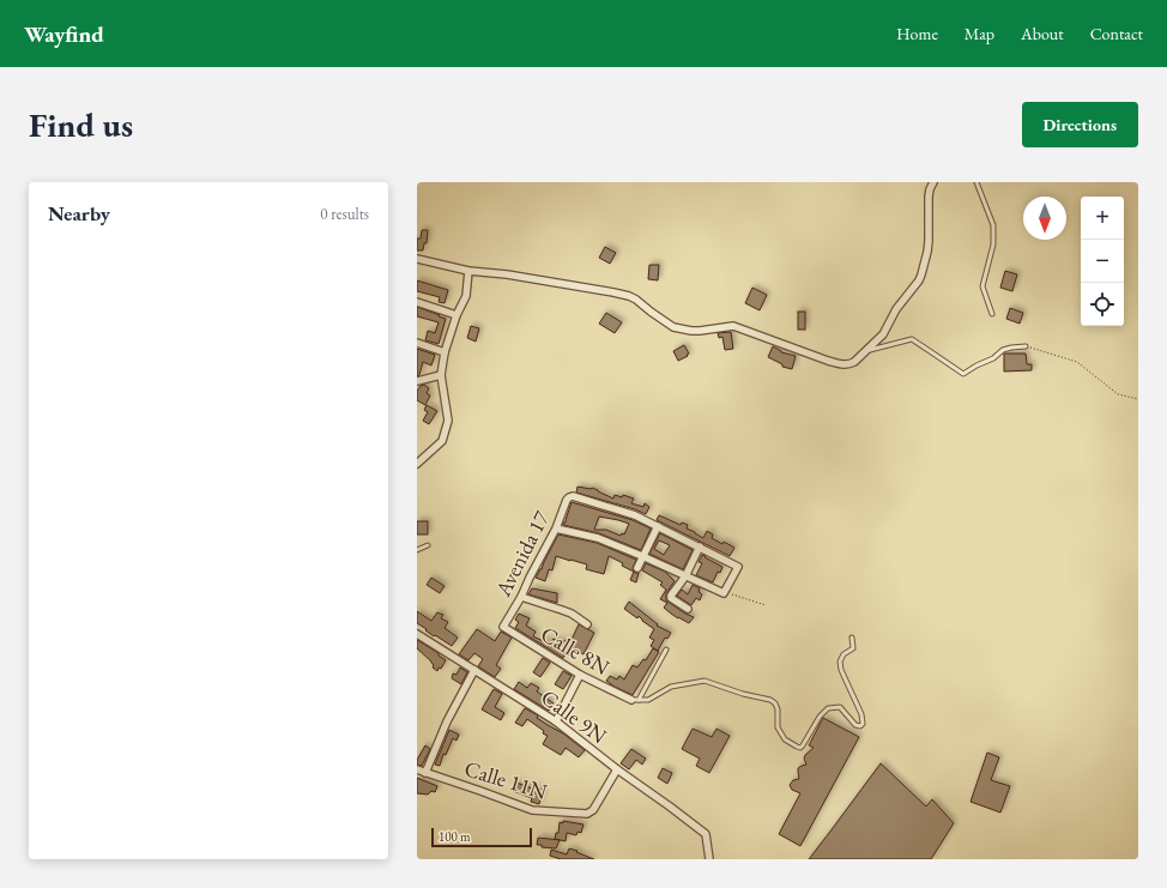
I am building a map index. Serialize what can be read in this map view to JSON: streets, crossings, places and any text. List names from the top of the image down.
{
  "streets": {
    "street": [
      "Avenida 17",
      "Calle 8N",
      "Calle 9N",
      "Calle 11N"
    ]
  },
  "crossings": [
    ["Avenida 17", "Calle 8N"],
    ["Calle 9N", "Calle 11N"]
  ],
  "scale_bar": "100 m",
  "north": "bottom",
  "page": {
    "header": "Wayfind",
    "nav": [
      "Home",
      "Map",
      "About",
      "Contact"
    ],
    "buttons": "Directions",
    "title": "Find us",
    "heading": ["Nearby", "0 results"],
    "map_buttons": ["+", "−"],
    "scale": "100 m"
  }
}
